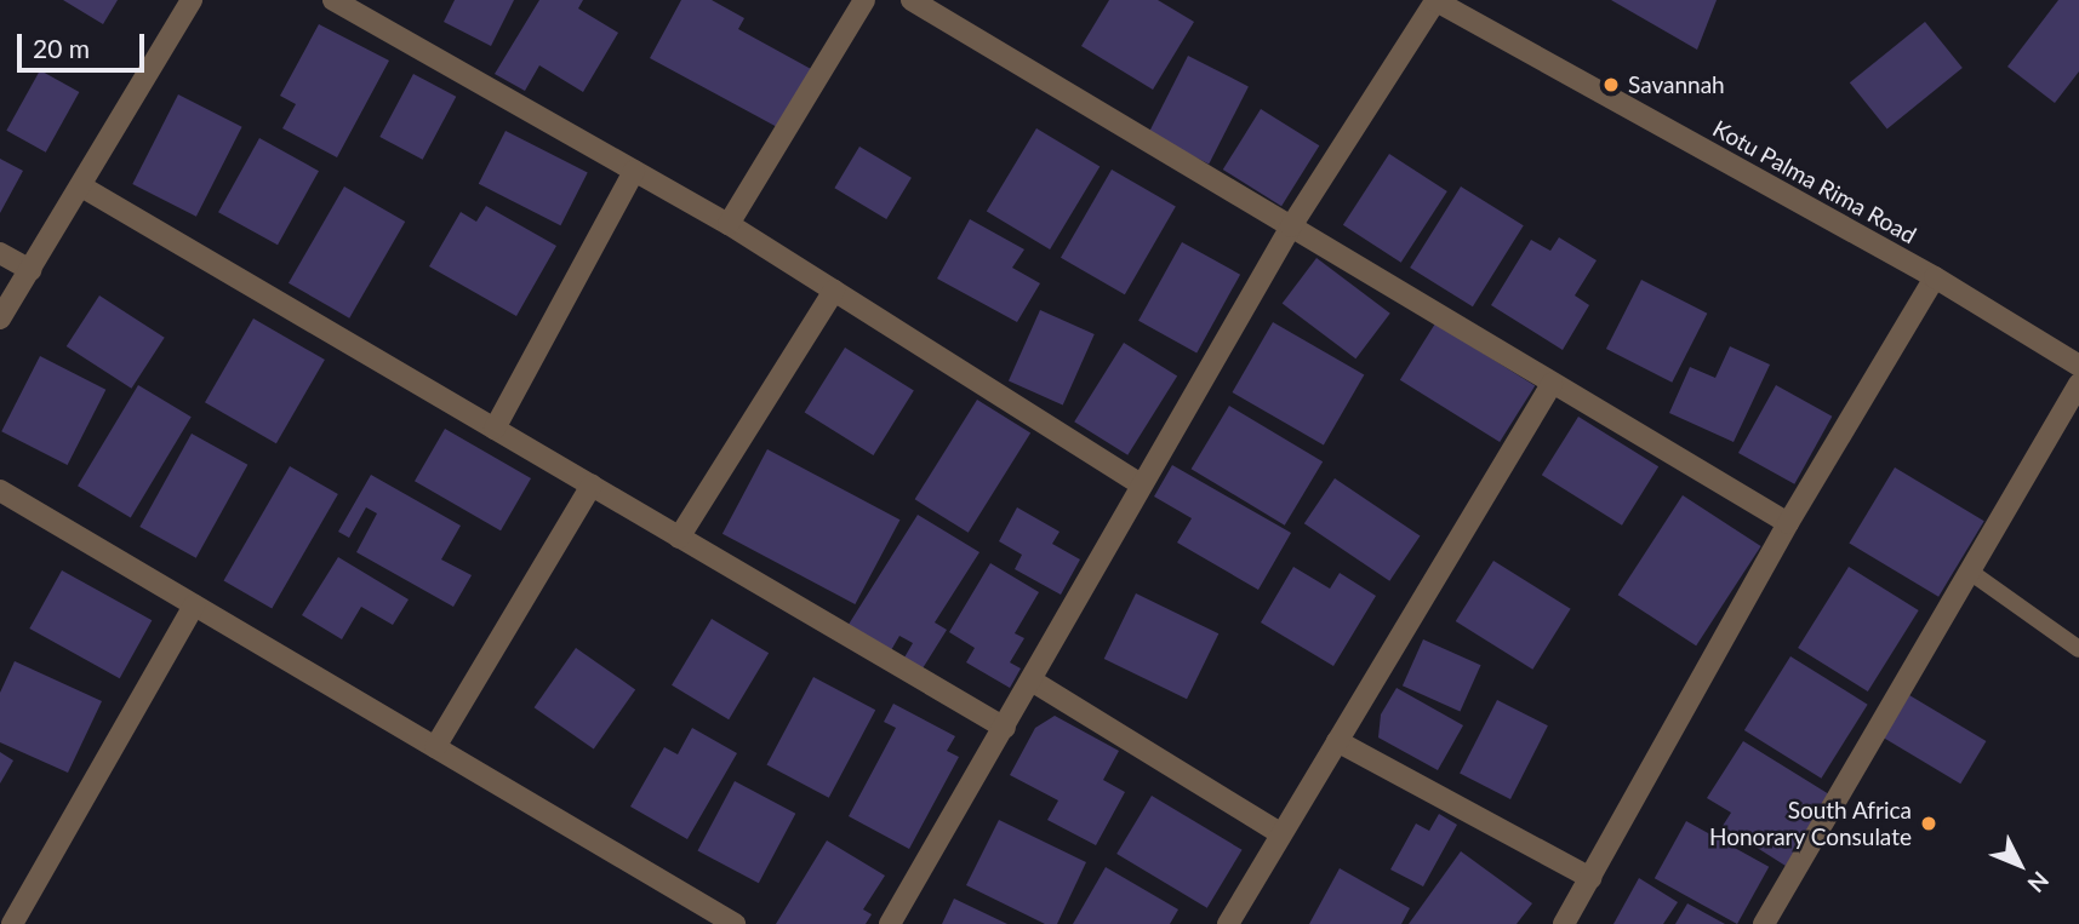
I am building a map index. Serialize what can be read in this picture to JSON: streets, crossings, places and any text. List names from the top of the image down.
{
  "streets": {
    "street": ["Kotu Palma Rima Road"]
  },
  "places": ["Savannah", "South Africa Honorary Consulate"],
  "scale_bar": "20 m",
  "north": "bottom right"
}
